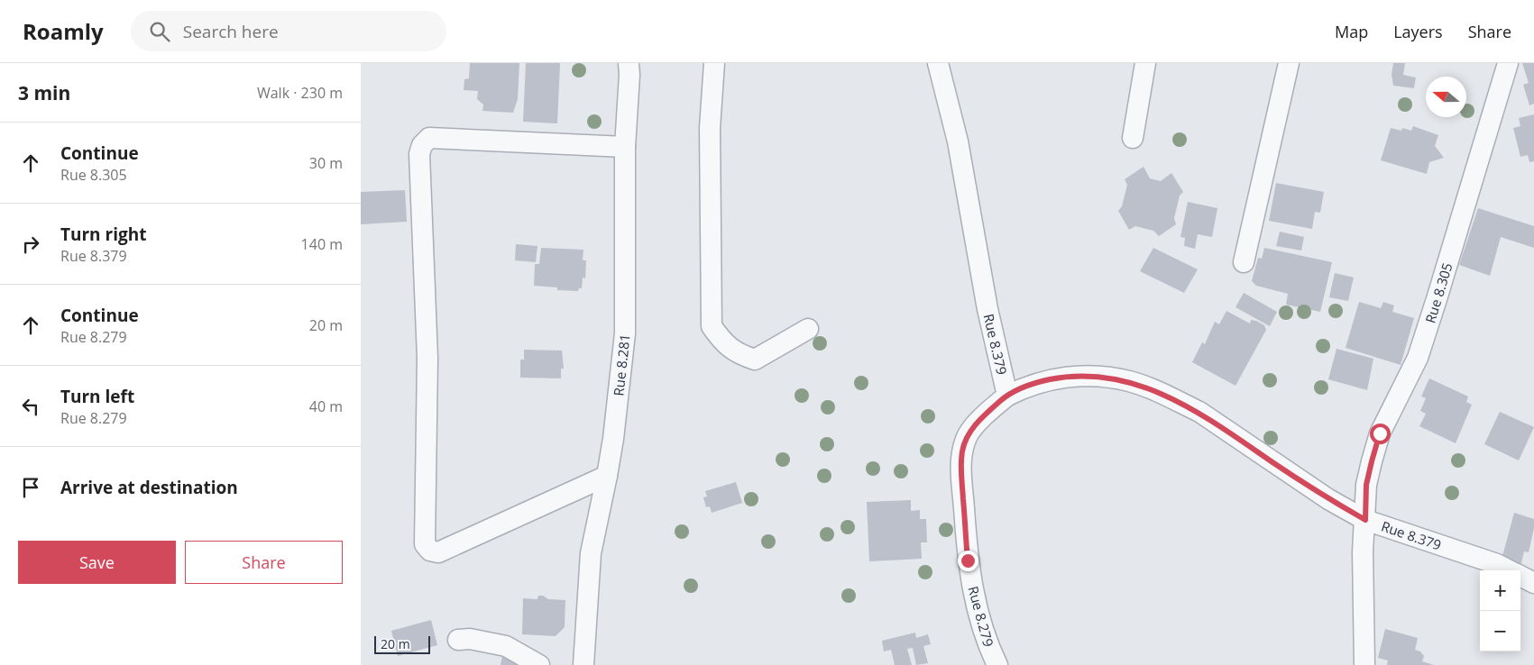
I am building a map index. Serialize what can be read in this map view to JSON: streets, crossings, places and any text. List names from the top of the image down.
{
  "streets": {
    "street": [
      "Rue 8.305",
      "Rue 8.379",
      "Rue 8.281",
      "Rue 8.279"
    ]
  },
  "crossings": [
    ["Rue 8.305", "Rue 8.379"],
    ["Rue 8.379", "Rue 8.279"]
  ],
  "scale_bar": "20 m",
  "north": "left",
  "page": {
    "header": "Roamly",
    "search": "Search here",
    "nav": ["Map", "Layers", "Share"],
    "heading": ["3 min", "Walk · 230 m"],
    "list": [
      ["Continue", "Rue 8.305", "30 m"],
      ["Turn right", "Rue 8.379", "140 m"],
      ["Continue", "Rue 8.279", "20 m"],
      ["Turn left", "Rue 8.279", "40 m"],
      "Arrive at destination"
    ],
    "buttons": ["Save", "Share"],
    "map_buttons": ["+", "−"],
    "scale": "20 m"
  }
}
